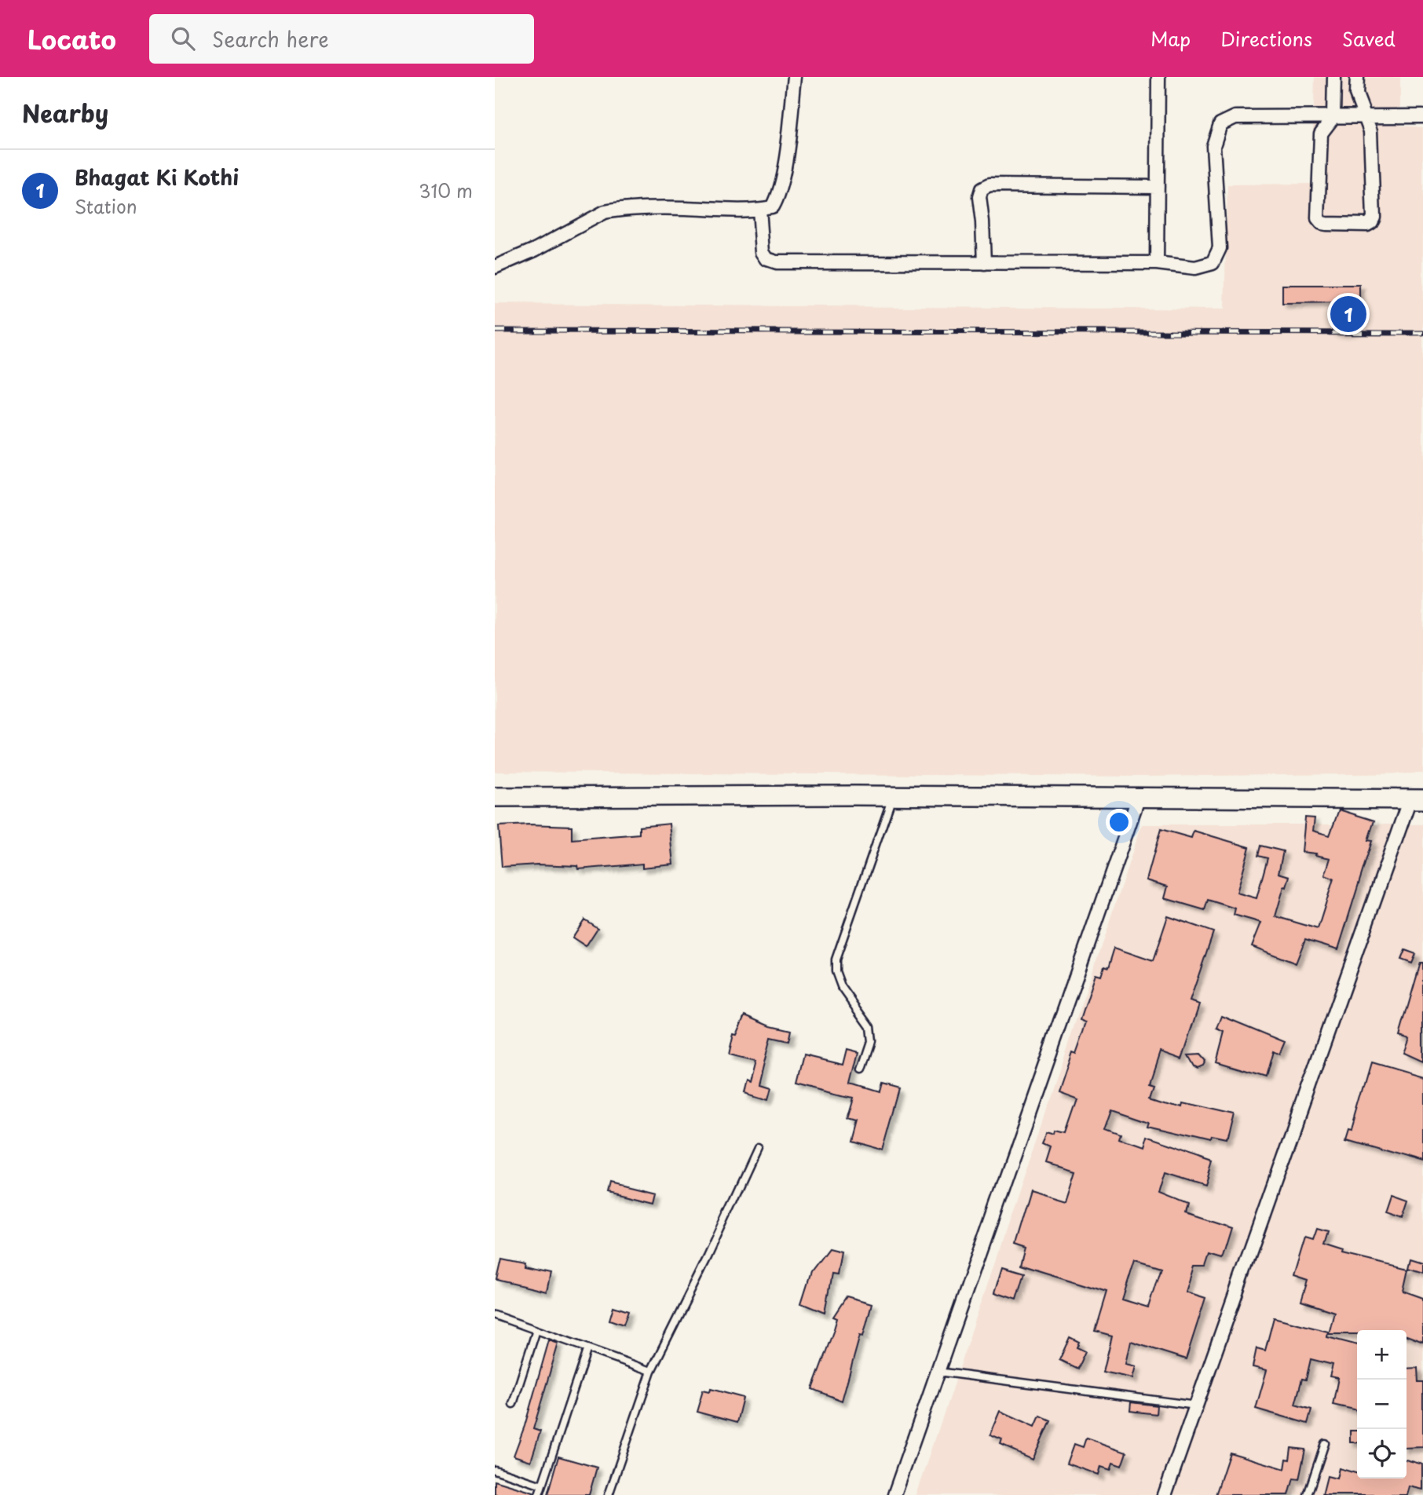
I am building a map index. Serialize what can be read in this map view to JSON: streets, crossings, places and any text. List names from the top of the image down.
{
  "page": {
    "header": "Locato",
    "search": "Search here",
    "nav": ["Map", "Directions", "Saved"],
    "heading": "Nearby",
    "list": [
      {
        "mark": "1",
        "name": "Bhagat Ki Kothi",
        "note": "Station",
        "value": "310 m"
      }
    ],
    "pins": "1",
    "map_buttons": ["+", "−"]
  }
}
